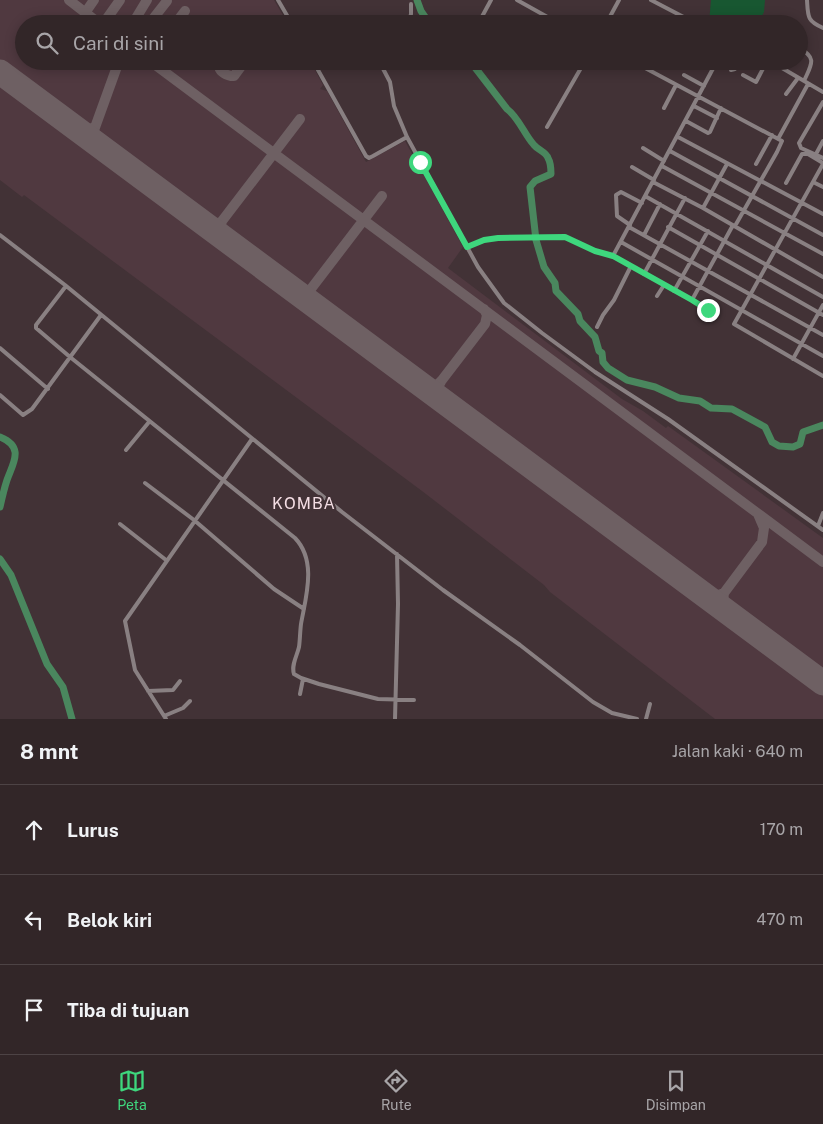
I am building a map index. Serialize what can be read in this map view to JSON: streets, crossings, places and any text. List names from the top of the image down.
{
  "districts": ["KOMBA"],
  "page": {
    "search": "Cari di sini",
    "heading": ["8 mnt", "Jalan kaki · 640 m"],
    "list": [
      ["Lurus", "170 m"],
      ["Belok kiri", "470 m"],
      "Tiba di tujuan"
    ],
    "nav": ["Peta", "Rute", "Disimpan"]
  }
}
